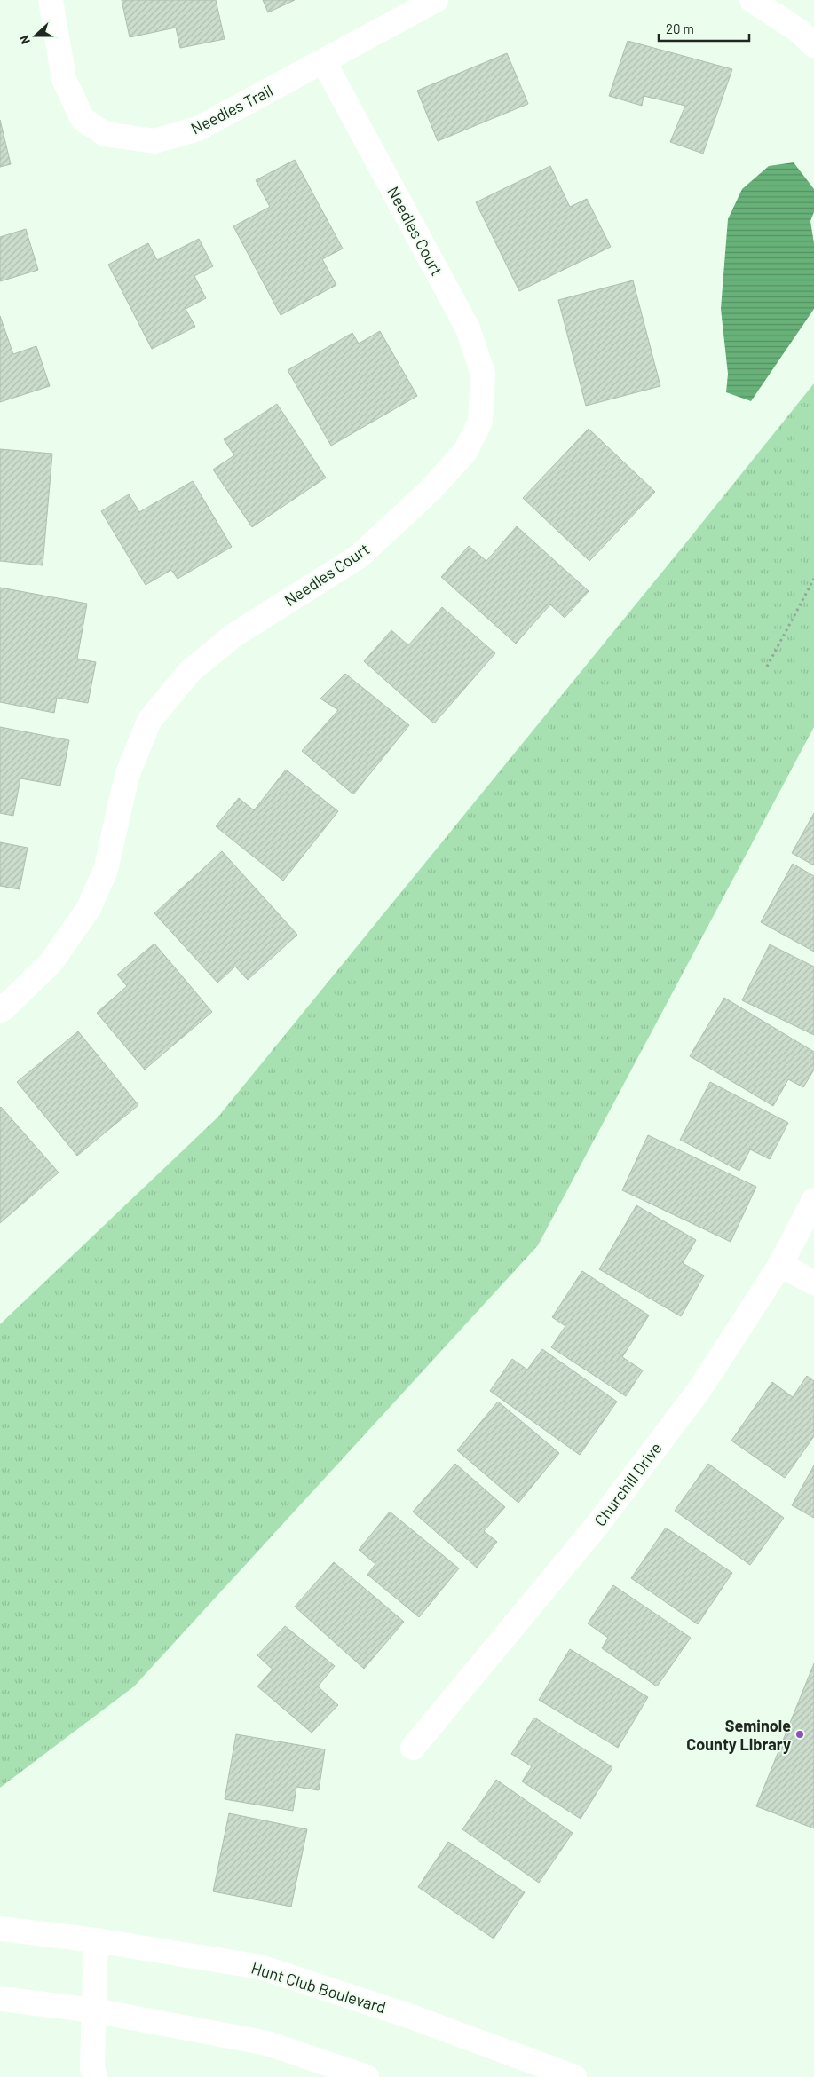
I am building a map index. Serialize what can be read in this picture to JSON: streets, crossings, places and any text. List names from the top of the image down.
{
  "streets": {
    "street": [
      "Needles Trail",
      "Needles Court",
      "Churchill Drive",
      "Hunt Club Boulevard"
    ]
  },
  "crossings": [
    ["Needles Trail", "Needles Court"]
  ],
  "places": ["Seminole County Library"],
  "scale_bar": "20 m",
  "north": "left"
}
